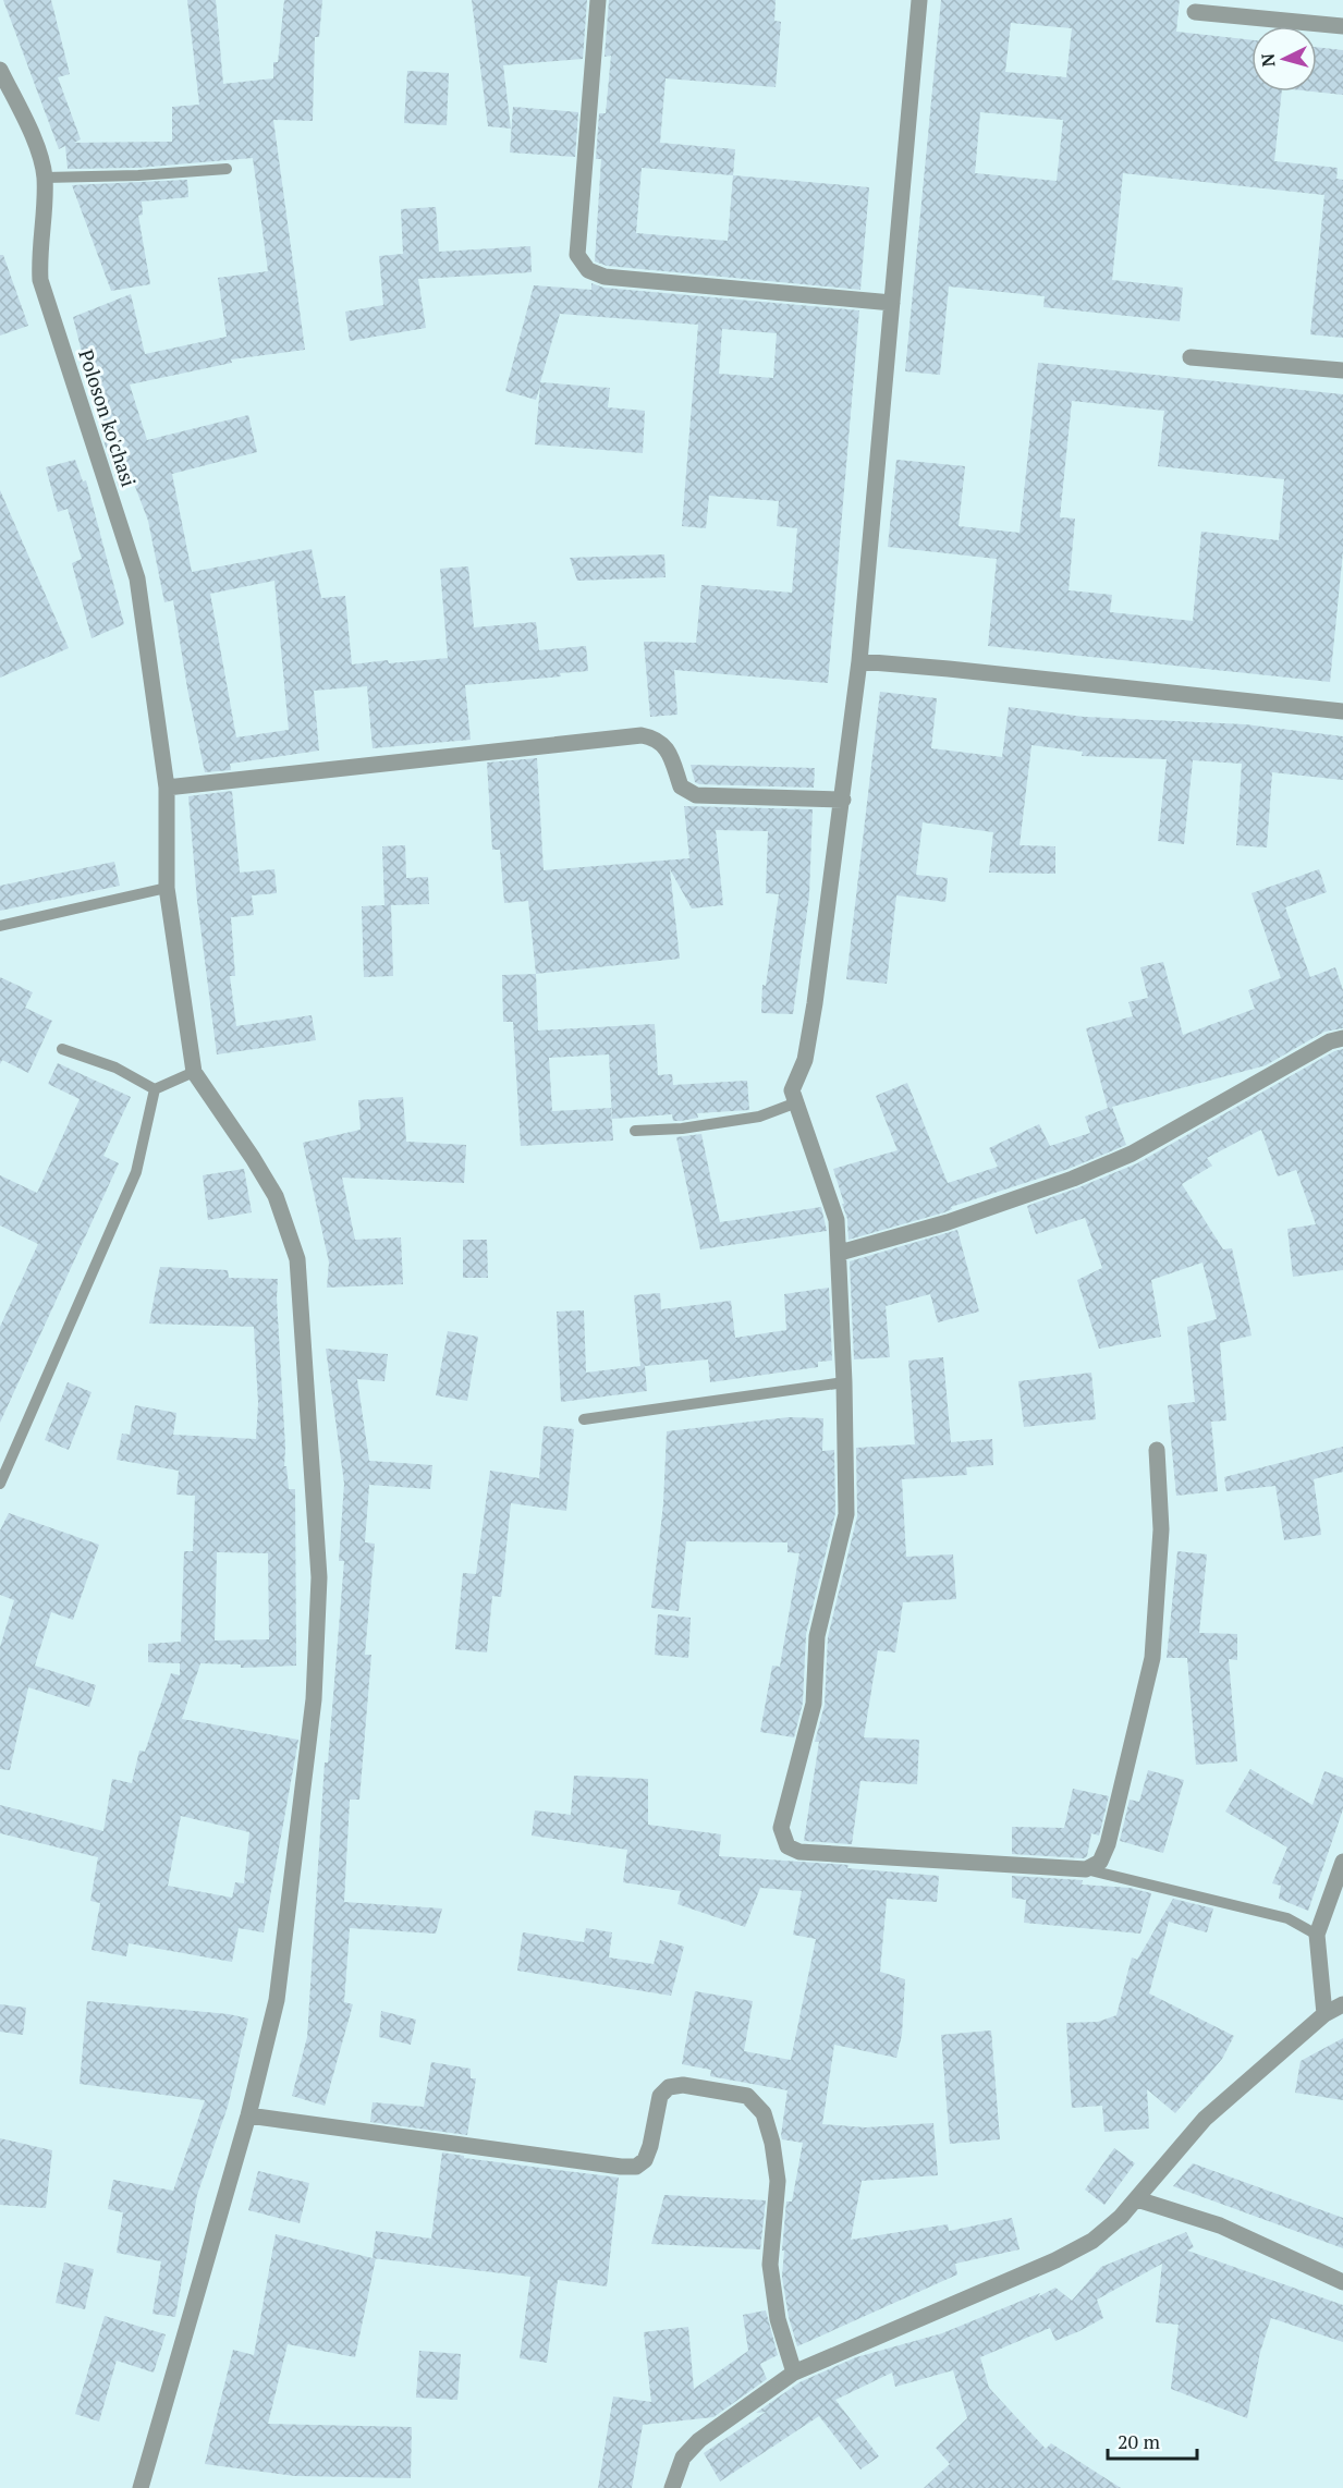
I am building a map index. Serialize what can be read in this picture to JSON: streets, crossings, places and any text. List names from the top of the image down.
{
  "streets": {
    "street": ["Poloson ko'chasi"]
  },
  "scale_bar": "20 m",
  "north": "left"
}
